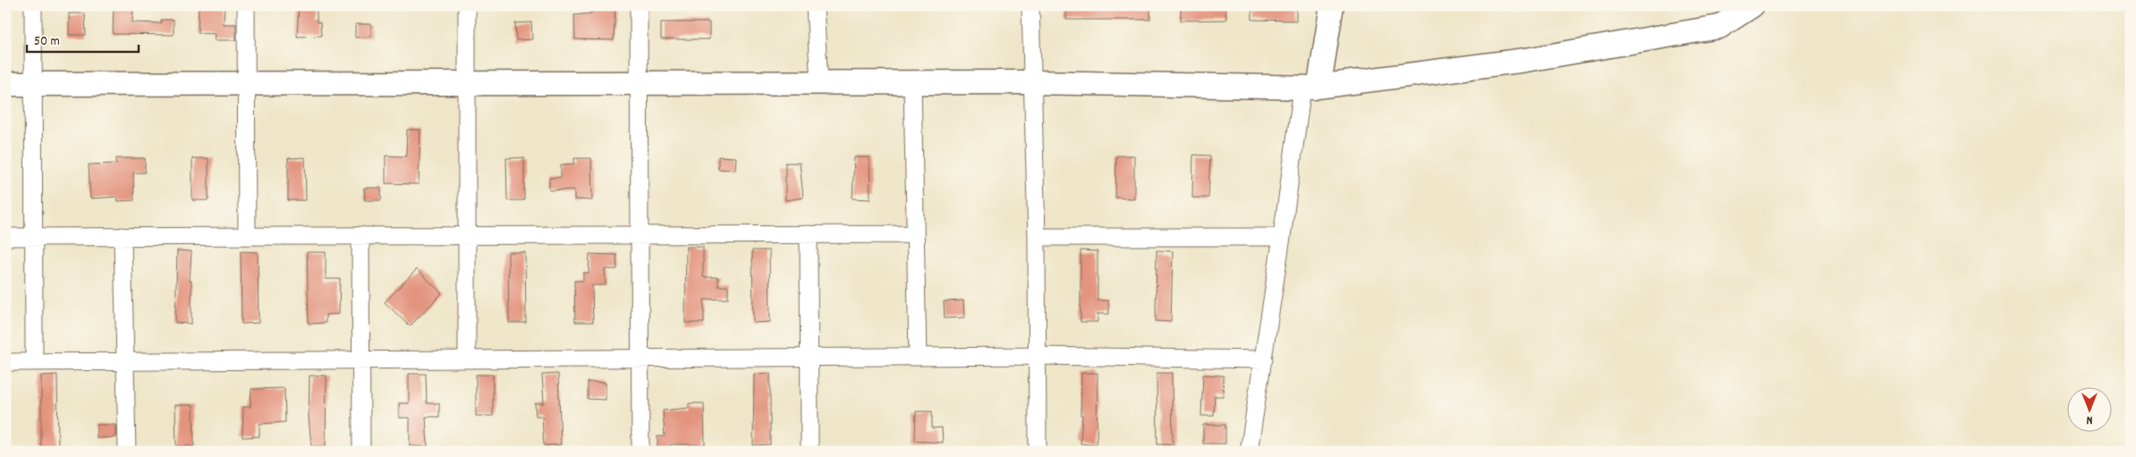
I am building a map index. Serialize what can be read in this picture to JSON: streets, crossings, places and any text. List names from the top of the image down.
{
  "scale_bar": "50 m",
  "north": "bottom"
}
